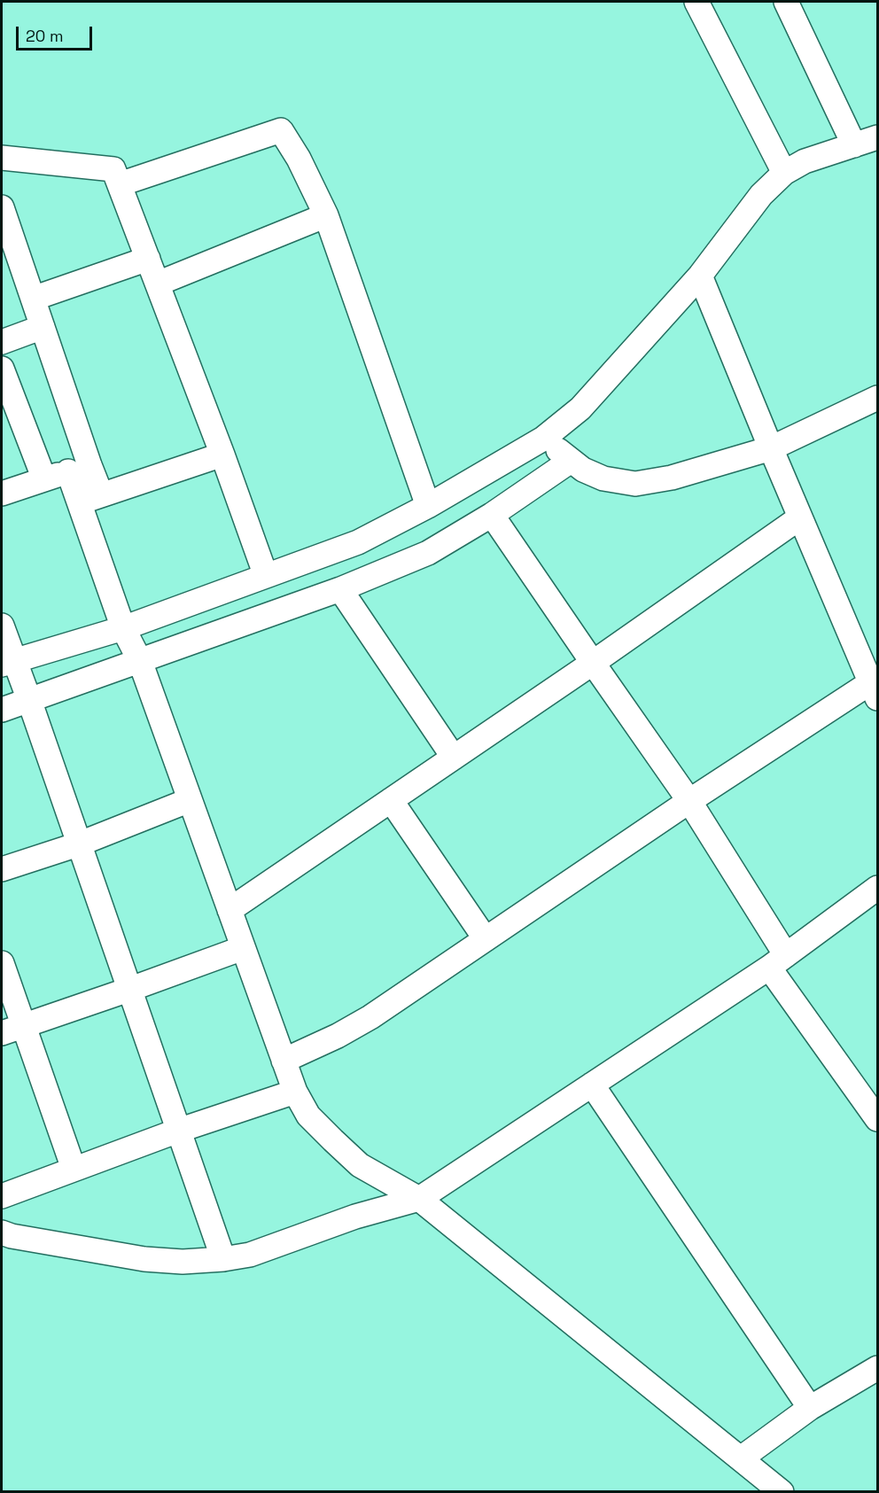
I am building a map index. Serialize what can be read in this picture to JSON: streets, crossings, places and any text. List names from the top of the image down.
{
  "scale_bar": "20 m"
}
